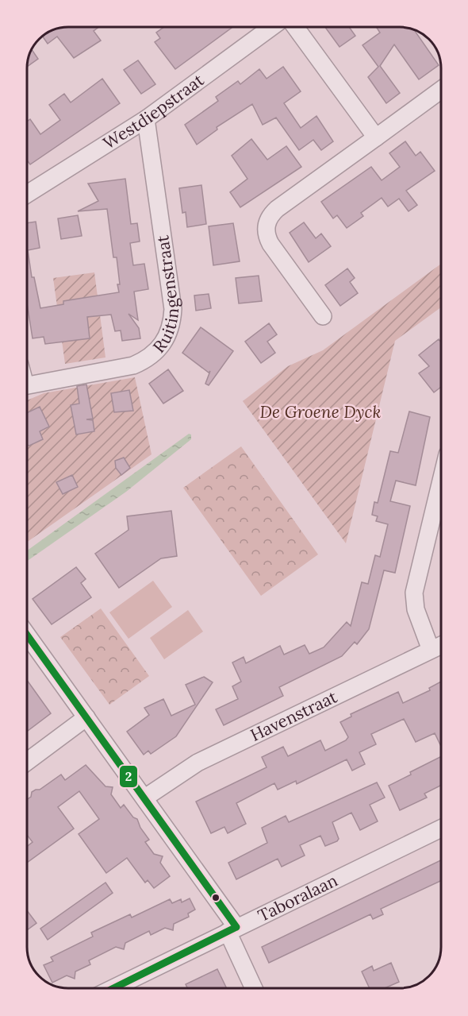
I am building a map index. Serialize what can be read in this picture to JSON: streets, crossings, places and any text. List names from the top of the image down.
{
  "streets": {
    "street": [
      "Westdiepstraat",
      "Ruitingenstraat",
      "Havenstraat",
      "Taboralaan"
    ]
  },
  "crossings": [
    ["Westdiepstraat", "Ruitingenstraat"]
  ],
  "parks": ["De Groene Dyck"],
  "lines": ["transit line 2"]
}
